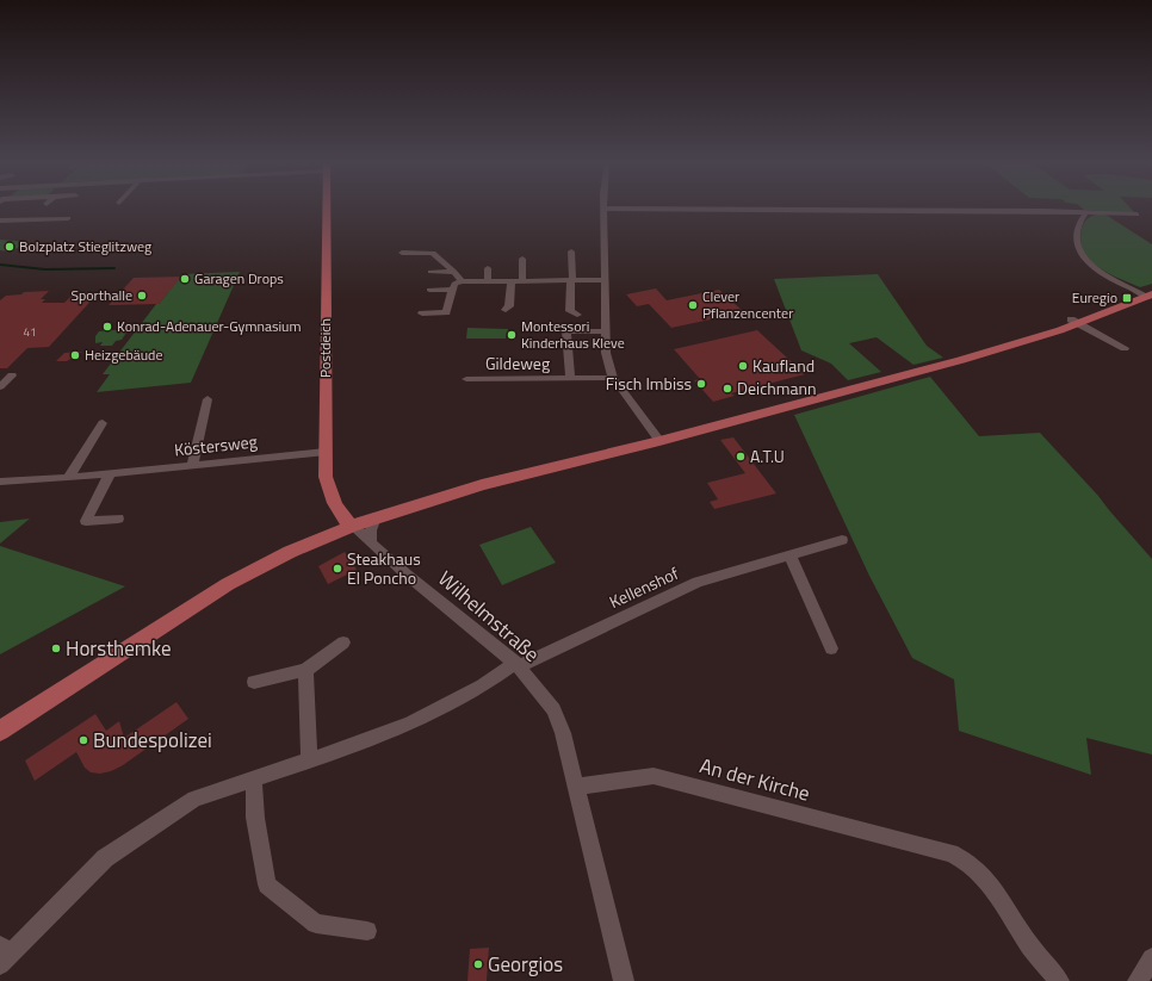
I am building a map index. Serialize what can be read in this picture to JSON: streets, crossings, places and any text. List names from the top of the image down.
{
  "streets": {
    "main road": ["Postdeich"],
    "street": [
      "Gildeweg",
      "Köstersweg",
      "Kellenshof",
      "Wilhelmstraße",
      "An der Kirche"
    ]
  },
  "crossings": [
    ["Postdeich", "Köstersweg"],
    ["Postdeich", "Wilhelmstraße"],
    ["Kellenshof", "Wilhelmstraße"],
    ["Wilhelmstraße", "An der Kirche"]
  ],
  "places": {
    "other": [
      "Bolzplatz Stieglitzweg",
      "Garagen Drops",
      "Sporthalle",
      "Clever Pflanzencenter",
      "Konrad-Adenauer-Gymnasium",
      "Montessori Kinderhaus Kleve",
      "Heizgebäude",
      "Kaufland",
      "Fisch Imbiss",
      "Deichmann",
      "A.T.U",
      "Steakhaus El Poncho",
      "Horsthemke",
      "Bundespolizei",
      "Georgios"
    ],
    "transit": ["Euregio"]
  },
  "house_numbers": ["41"]
}
